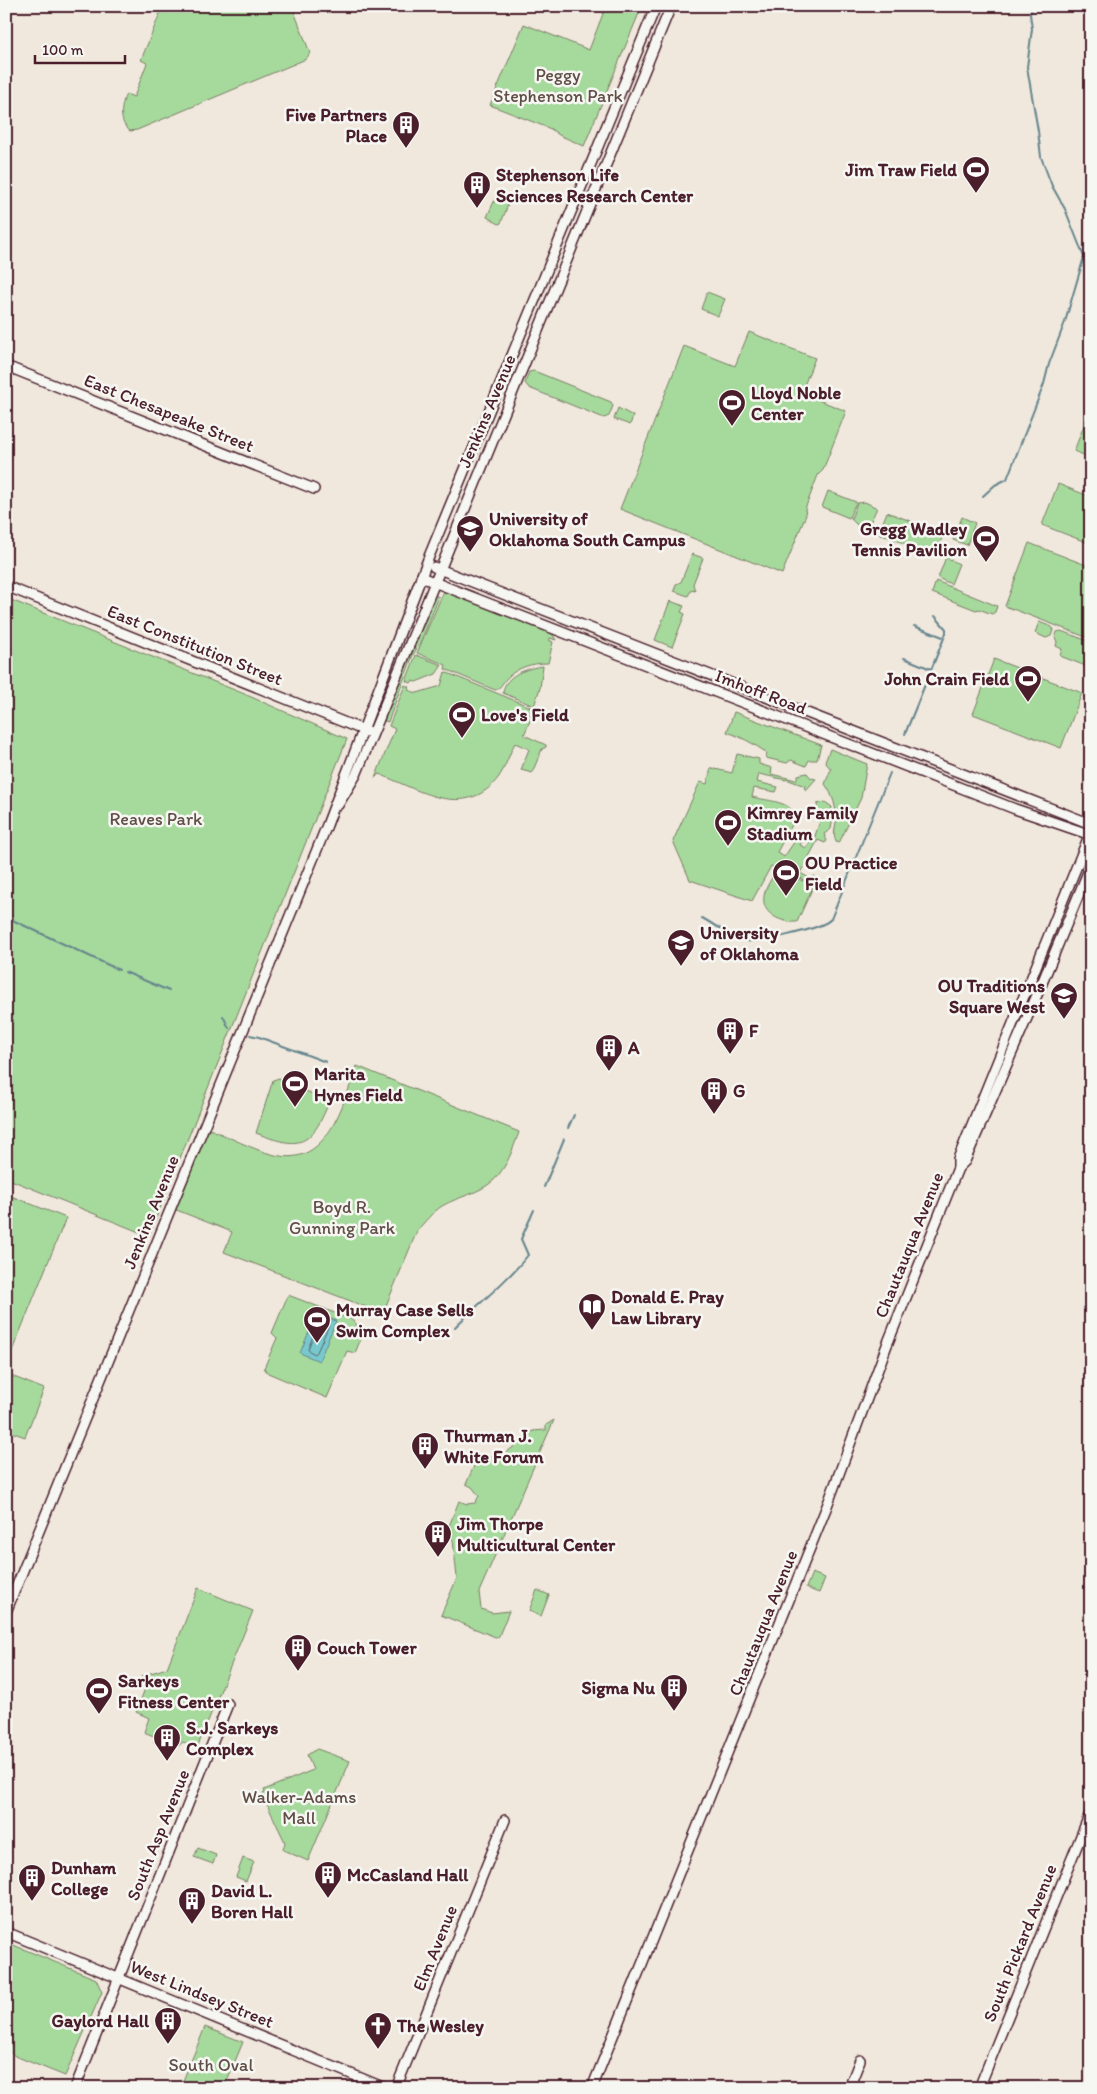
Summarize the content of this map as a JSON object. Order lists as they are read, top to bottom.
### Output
{
  "streets": {
    "street": [
      "Jenkins Avenue",
      "East Chesapeake Street",
      "East Constitution Street",
      "Imhoff Road",
      "Chautauqua Avenue",
      "South Asp Avenue",
      "South Pickard Avenue",
      "Elm Avenue",
      "West Lindsey Street"
    ]
  },
  "crossings": [
    ["Jenkins Avenue", "East Constitution Street"],
    ["Jenkins Avenue", "Imhoff Road"],
    ["Imhoff Road", "Chautauqua Avenue"],
    ["South Asp Avenue", "West Lindsey Street"]
  ],
  "parks": [
    "Peggy Stephenson Park",
    "Reaves Park",
    "Boyd R. Gunning Park",
    "Walker-Adams Mall",
    "South Oval"
  ],
  "places": {
    "building": [
      "Five Partners Place",
      "Stephenson Life Sciences Research Center",
      "F",
      "A",
      "G",
      "Thurman J. White Forum",
      "Jim Thorpe Multicultural Center",
      "Couch Tower",
      "Sigma Nu",
      "S.J. Sarkeys Complex",
      "McCasland Hall",
      "Dunham College",
      "David L. Boren Hall",
      "Gaylord Hall"
    ],
    "sports": [
      "Jim Traw Field",
      "Lloyd Noble Center",
      "Gregg Wadley Tennis Pavilion",
      "John Crain Field",
      "Love's Field",
      "Kimrey Family Stadium",
      "OU Practice Field",
      "Marita Hynes Field",
      "Murray Case Sells Swim Complex",
      "Sarkeys Fitness Center"
    ],
    "school or university": ["University of Oklahoma South Campus", "University of Oklahoma", "OU Traditions Square West"],
    "library": ["Donald E. Pray Law Library"],
    "church": ["The Wesley"]
  },
  "scale_bar": "100 m"
}
